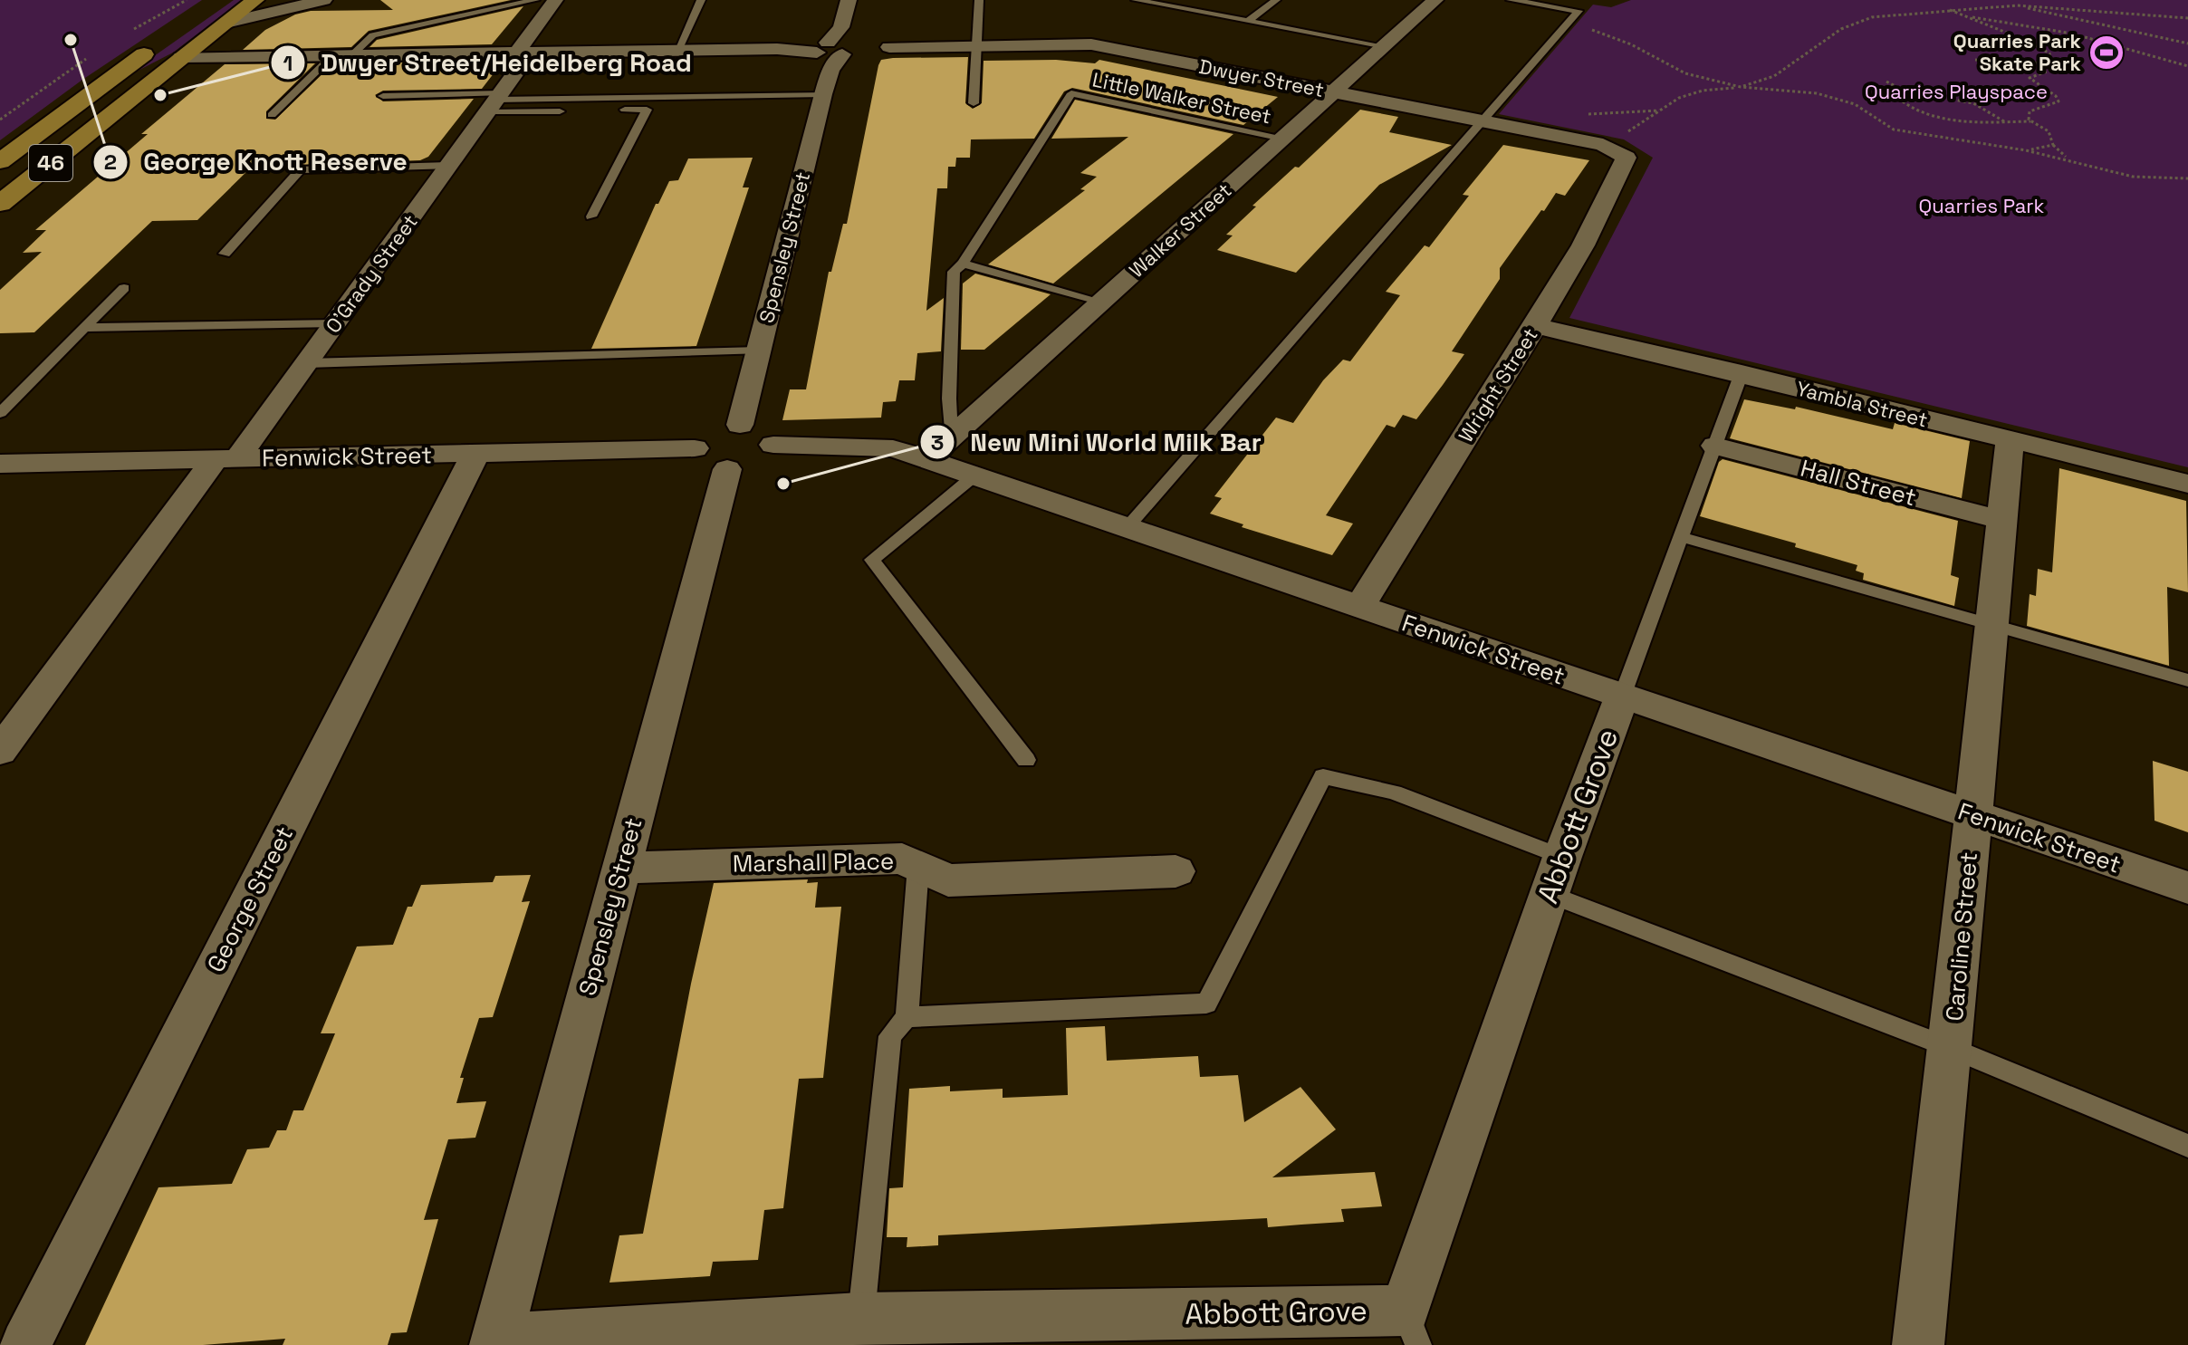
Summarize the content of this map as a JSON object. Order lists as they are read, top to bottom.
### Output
{
  "streets": {
    "main road": ["46"],
    "street": [
      "Dwyer Street",
      "Walker Street",
      "Spensley Street",
      "O'Grady Street",
      "Wright Street",
      "Yambla Street",
      "Fenwick Street",
      "Hall Street",
      "Abbott Grove",
      "Marshall Place",
      "George Street",
      "Caroline Street"
    ],
    "lane": ["Little Walker Street"]
  },
  "crossings": [
    ["Dwyer Street", "Walker Street"],
    ["Dwyer Street", "Wright Street"],
    ["Little Walker Street", "Walker Street"],
    ["Walker Street", "Fenwick Street"],
    ["Spensley Street", "Fenwick Street"],
    ["Spensley Street", "Abbott Grove"],
    ["Spensley Street", "Marshall Place"],
    ["O'Grady Street", "Fenwick Street"],
    ["Wright Street", "Yambla Street"],
    ["Wright Street", "Fenwick Street"],
    ["Yambla Street", "Caroline Street"],
    ["Fenwick Street", "Abbott Grove"],
    ["Fenwick Street", "George Street"],
    ["Fenwick Street", "Caroline Street"],
    ["Hall Street", "Caroline Street"]
  ],
  "parks": ["Quarries Playspace", "Quarries Park"],
  "places": {
    "other": ["George Knott Reserve", "Dwyer Street/Heidelberg Road", "New Mini World Milk Bar"],
    "sports": ["Quarries Park Skate Park"]
  }
}
